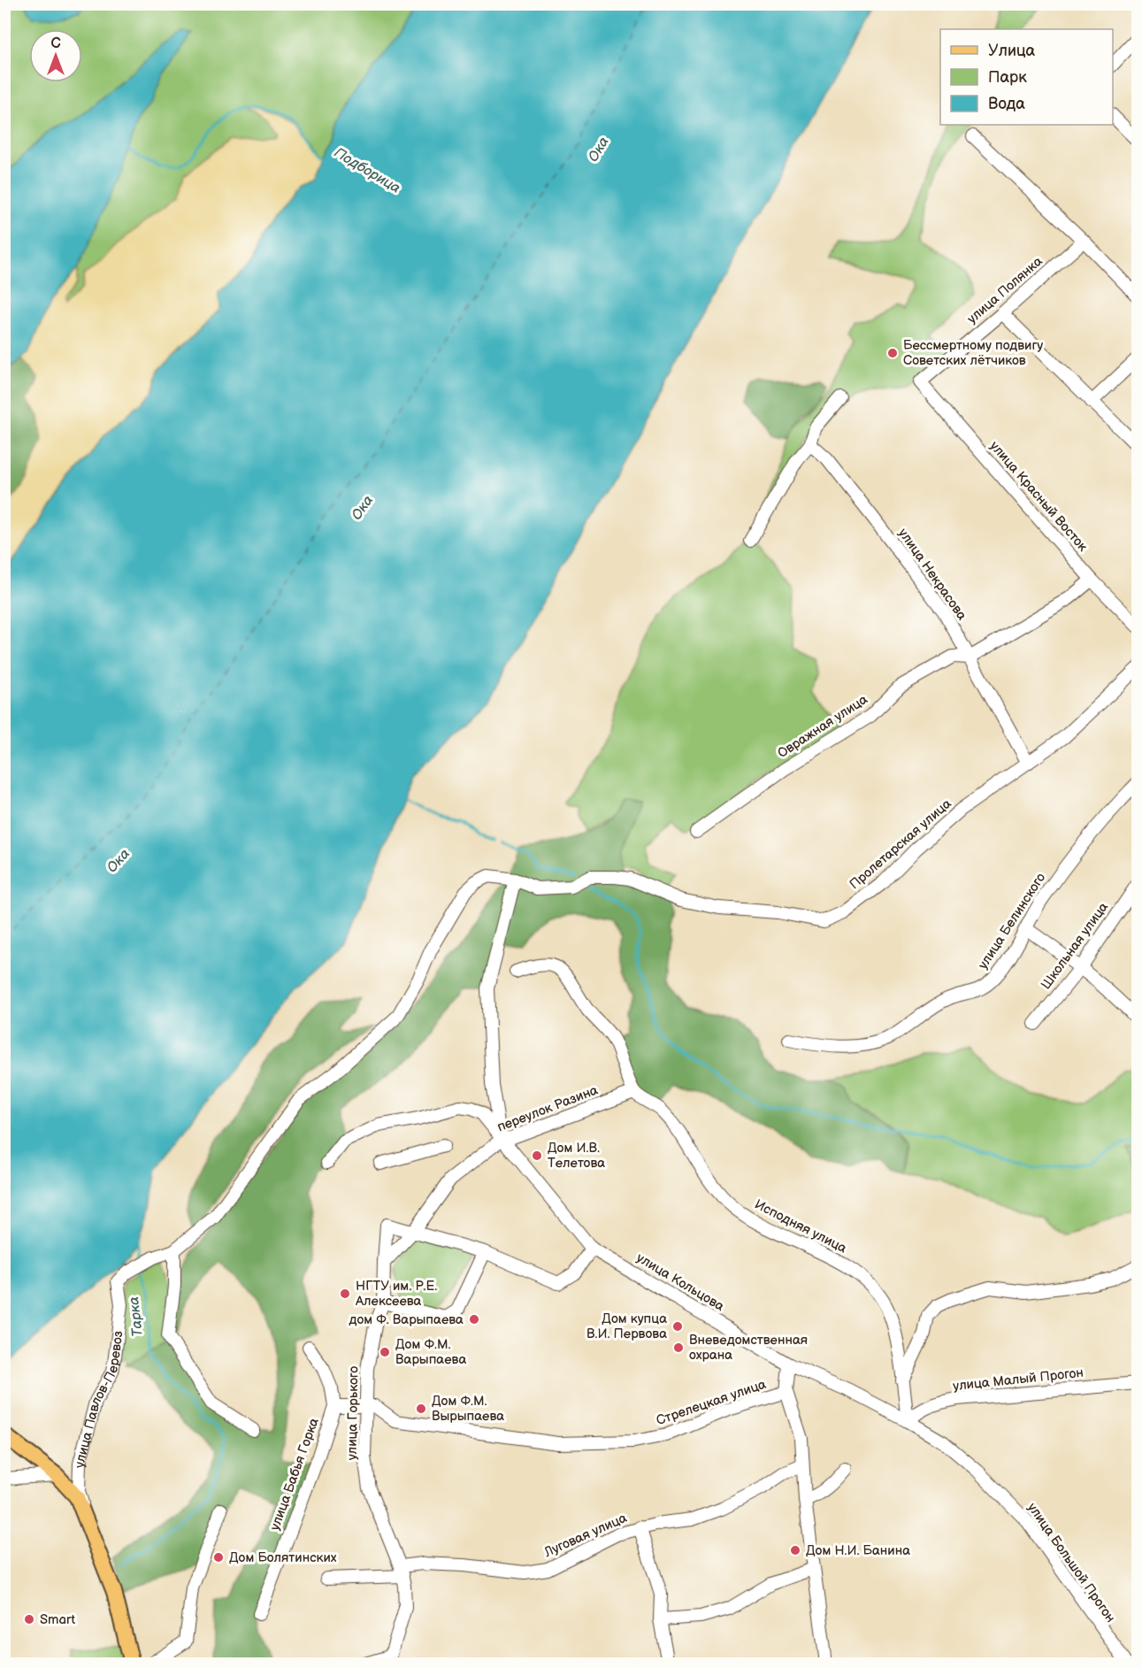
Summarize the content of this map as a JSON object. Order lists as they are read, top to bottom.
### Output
{
  "streets": {
    "main road": ["улица Павлов-Перевоз"],
    "street": [
      "улица Полянка",
      "улица Красный Восток",
      "улица Некрасова",
      "Овражная улица",
      "Пролетарская улица",
      "улица Белинского",
      "Школьная улица",
      "переулок Разина",
      "Исподняя улица",
      "улица Кольцова",
      "улица Малый Прогон",
      "Стрелецкая улица",
      "улица Горького",
      "улица Бабья Горка",
      "Луговая улица",
      "улица Большой Прогон"
    ]
  },
  "crossings": [
    ["улица Полянка", "улица Красный Восток"],
    ["улица Некрасова", "Овражная улица"],
    ["улица Некрасова", "Пролетарская улица"],
    ["Пролетарская улица", "улица Кольцова"],
    ["Пролетарская улица", "улица Павлов-Перевоз"],
    ["переулок Разина", "Исподняя улица"],
    ["переулок Разина", "улица Кольцова"],
    ["переулок Разина", "улица Горького"],
    ["Исподняя улица", "улица Малый Прогон"],
    ["Исподняя улица", "улица Большой Прогон"],
    ["улица Кольцова", "улица Большой Прогон"],
    ["улица Малый Прогон", "улица Большой Прогон"],
    ["Стрелецкая улица", "улица Горького"],
    ["Стрелецкая улица", "улица Бабья Горка"],
    ["улица Горького", "Луговая улица"]
  ],
  "water": ["Ока", "Подборица", "Тарка"],
  "places": [
    "Бессмертному подвигу Советских лётчиков",
    "Дом И.В. Телетова",
    "НГТУ им. Р.Е. Алексеева",
    "дом Ф. Варыпаева",
    "Дом купца В.И. Первова",
    "Вневедомственная охрана",
    "Дом Ф.М. Варыпаева",
    "Дом Ф.М. Вырыпаева",
    "Дом Н.И. Банина",
    "Дом Болятинских",
    "Smart"
  ],
  "legend": ["Улица", "Парк", "Вода"],
  "north": "top"
}
